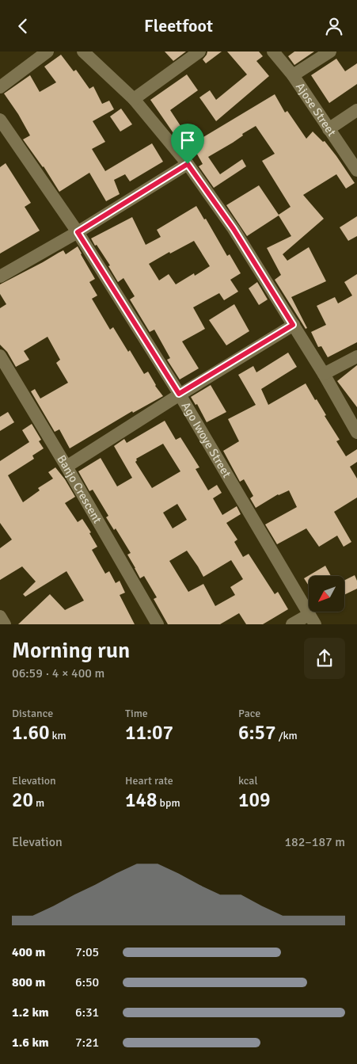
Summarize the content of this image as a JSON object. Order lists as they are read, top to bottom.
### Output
{
  "streets": {
    "street": ["Ajose Street", "Ago Iwoye Street", "Banjo Crescent"]
  },
  "north": "bottom left",
  "page": {
    "header": "Fleetfoot",
    "heading": ["Morning run", "06:59 · 4 × 400 m"],
    "stats": [
      ["Distance", "1.60 km"],
      ["Time", "11:07"],
      ["Pace", "6:57 /km"],
      ["Elevation", "20 m"],
      ["Heart rate", "148 bpm"],
      ["kcal", "109"]
    ],
    "chart": ["Elevation", "182–187 m"],
    "list": [
      {
        "name": "400 m",
        "note": "7:05"
      },
      {
        "name": "800 m",
        "note": "6:50"
      },
      {
        "name": "1.2 km",
        "note": "6:31"
      },
      {
        "name": "1.6 km",
        "note": "7:21"
      }
    ]
  }
}
